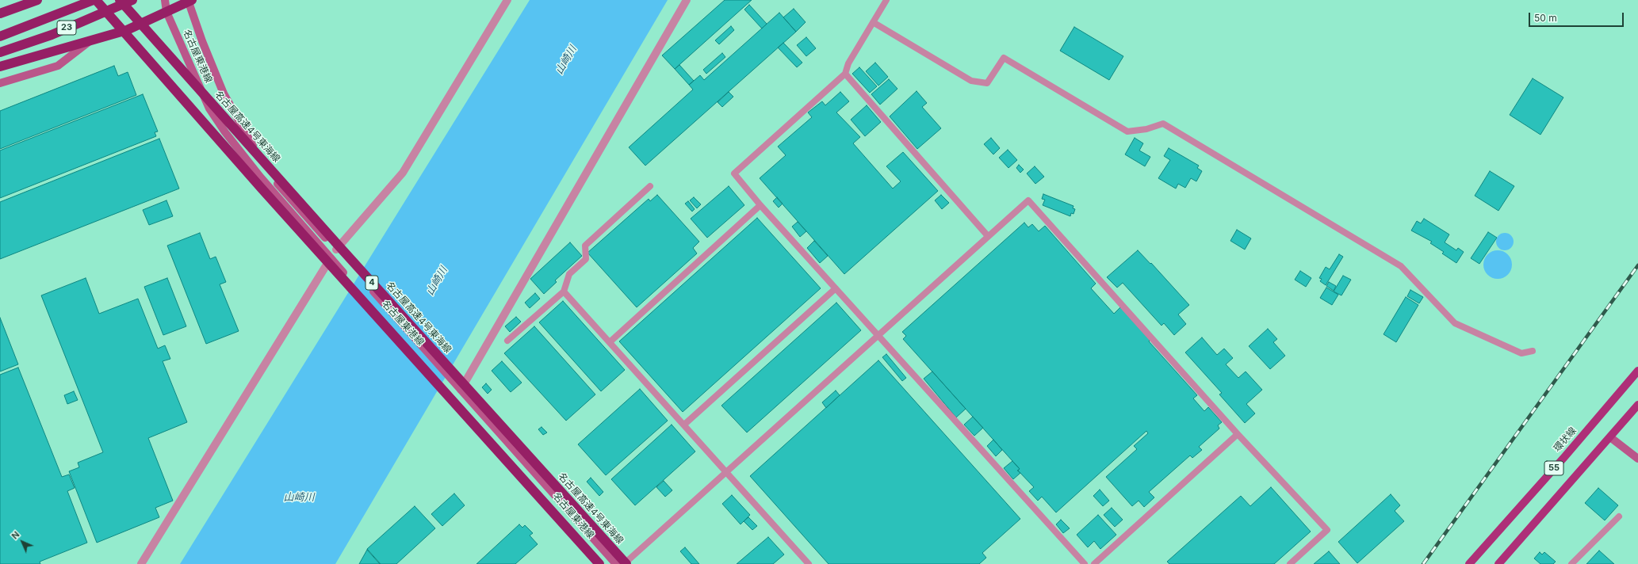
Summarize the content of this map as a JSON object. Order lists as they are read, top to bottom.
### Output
{
  "streets": {
    "highway": ["23", "名古屋高速4号東海線", "4"],
    "main road": ["名古屋東港線", "環状線", "55"]
  },
  "water": ["山崎川"],
  "scale_bar": "50 m",
  "north": "top left"
}
